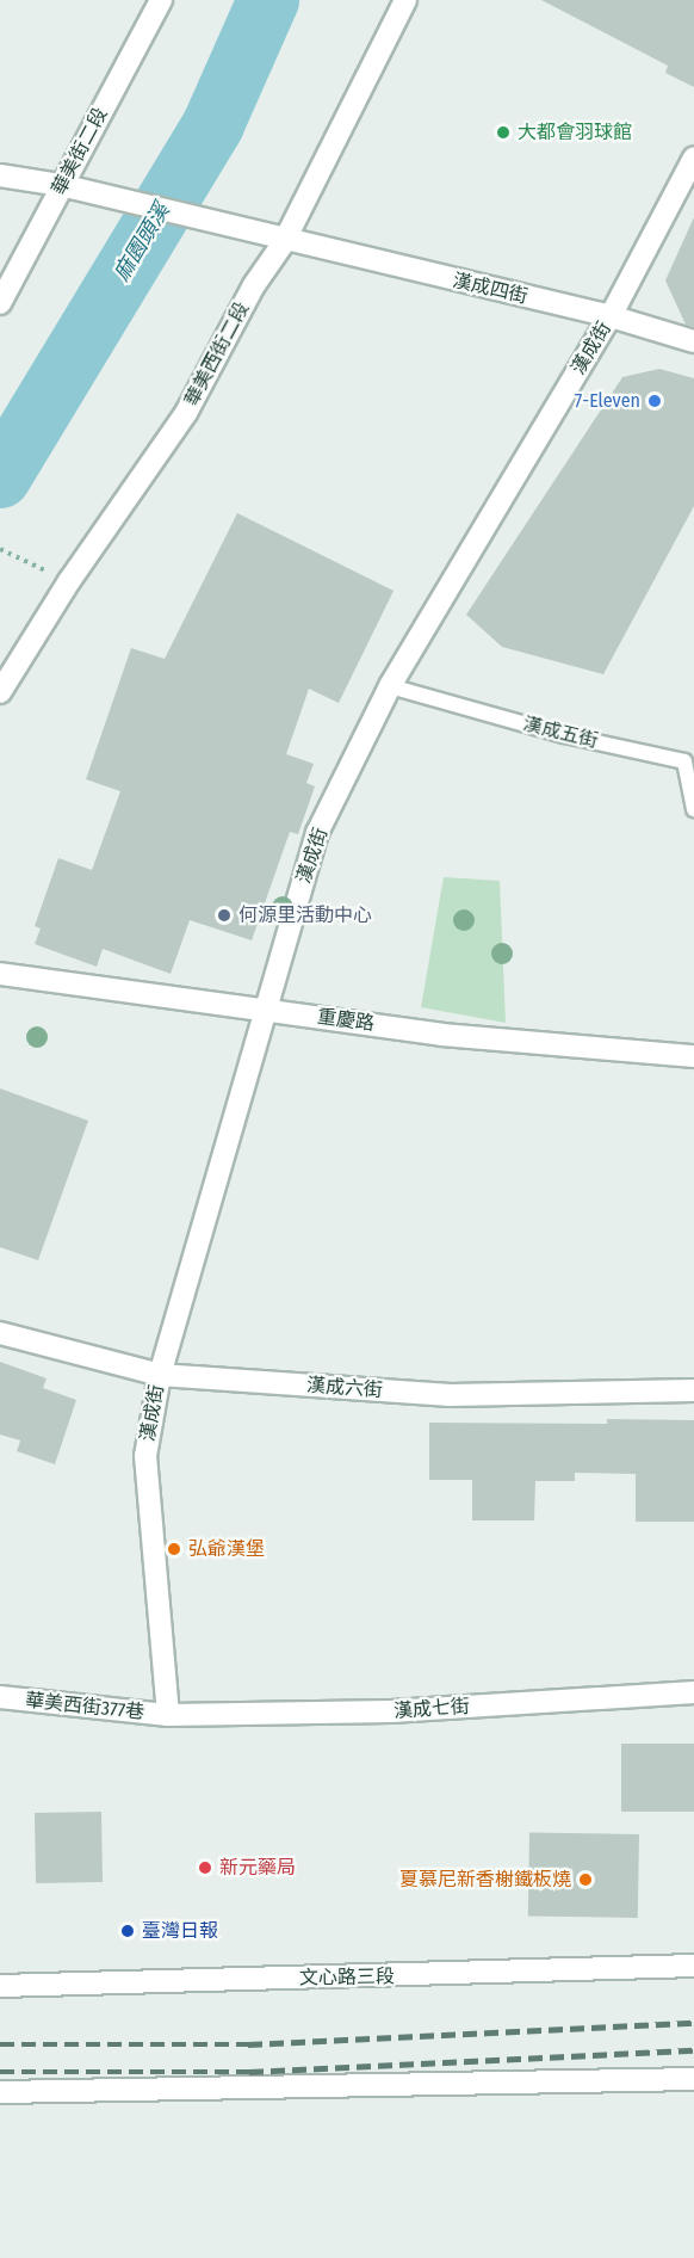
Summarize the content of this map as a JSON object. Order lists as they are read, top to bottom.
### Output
{
  "streets": {
    "street": [
      "華美街二段",
      "漢成四街",
      "漢成街",
      "華美西街二段",
      "重慶路",
      "漢成六街",
      "華美西街377巷",
      "漢成七街",
      "文心路三段"
    ],
    "lane": ["漢成五街"]
  },
  "crossings": [
    ["華美街二段", "漢成四街"],
    ["漢成四街", "漢成街"],
    ["漢成四街", "華美西街二段"],
    ["漢成街", "漢成五街"],
    ["漢成街", "重慶路"],
    ["漢成街", "漢成六街"],
    ["漢成街", "華美西街377巷"],
    ["漢成街", "漢成七街"],
    ["華美西街377巷", "漢成七街"]
  ],
  "water": ["麻園頭溪"],
  "places": [
    "大都會羽球館",
    "7-Eleven",
    "何源里活動中心",
    "弘爺漢堡",
    "新元藥局",
    "夏慕尼新香榭鐵板燒",
    "臺灣日報"
  ]
}
